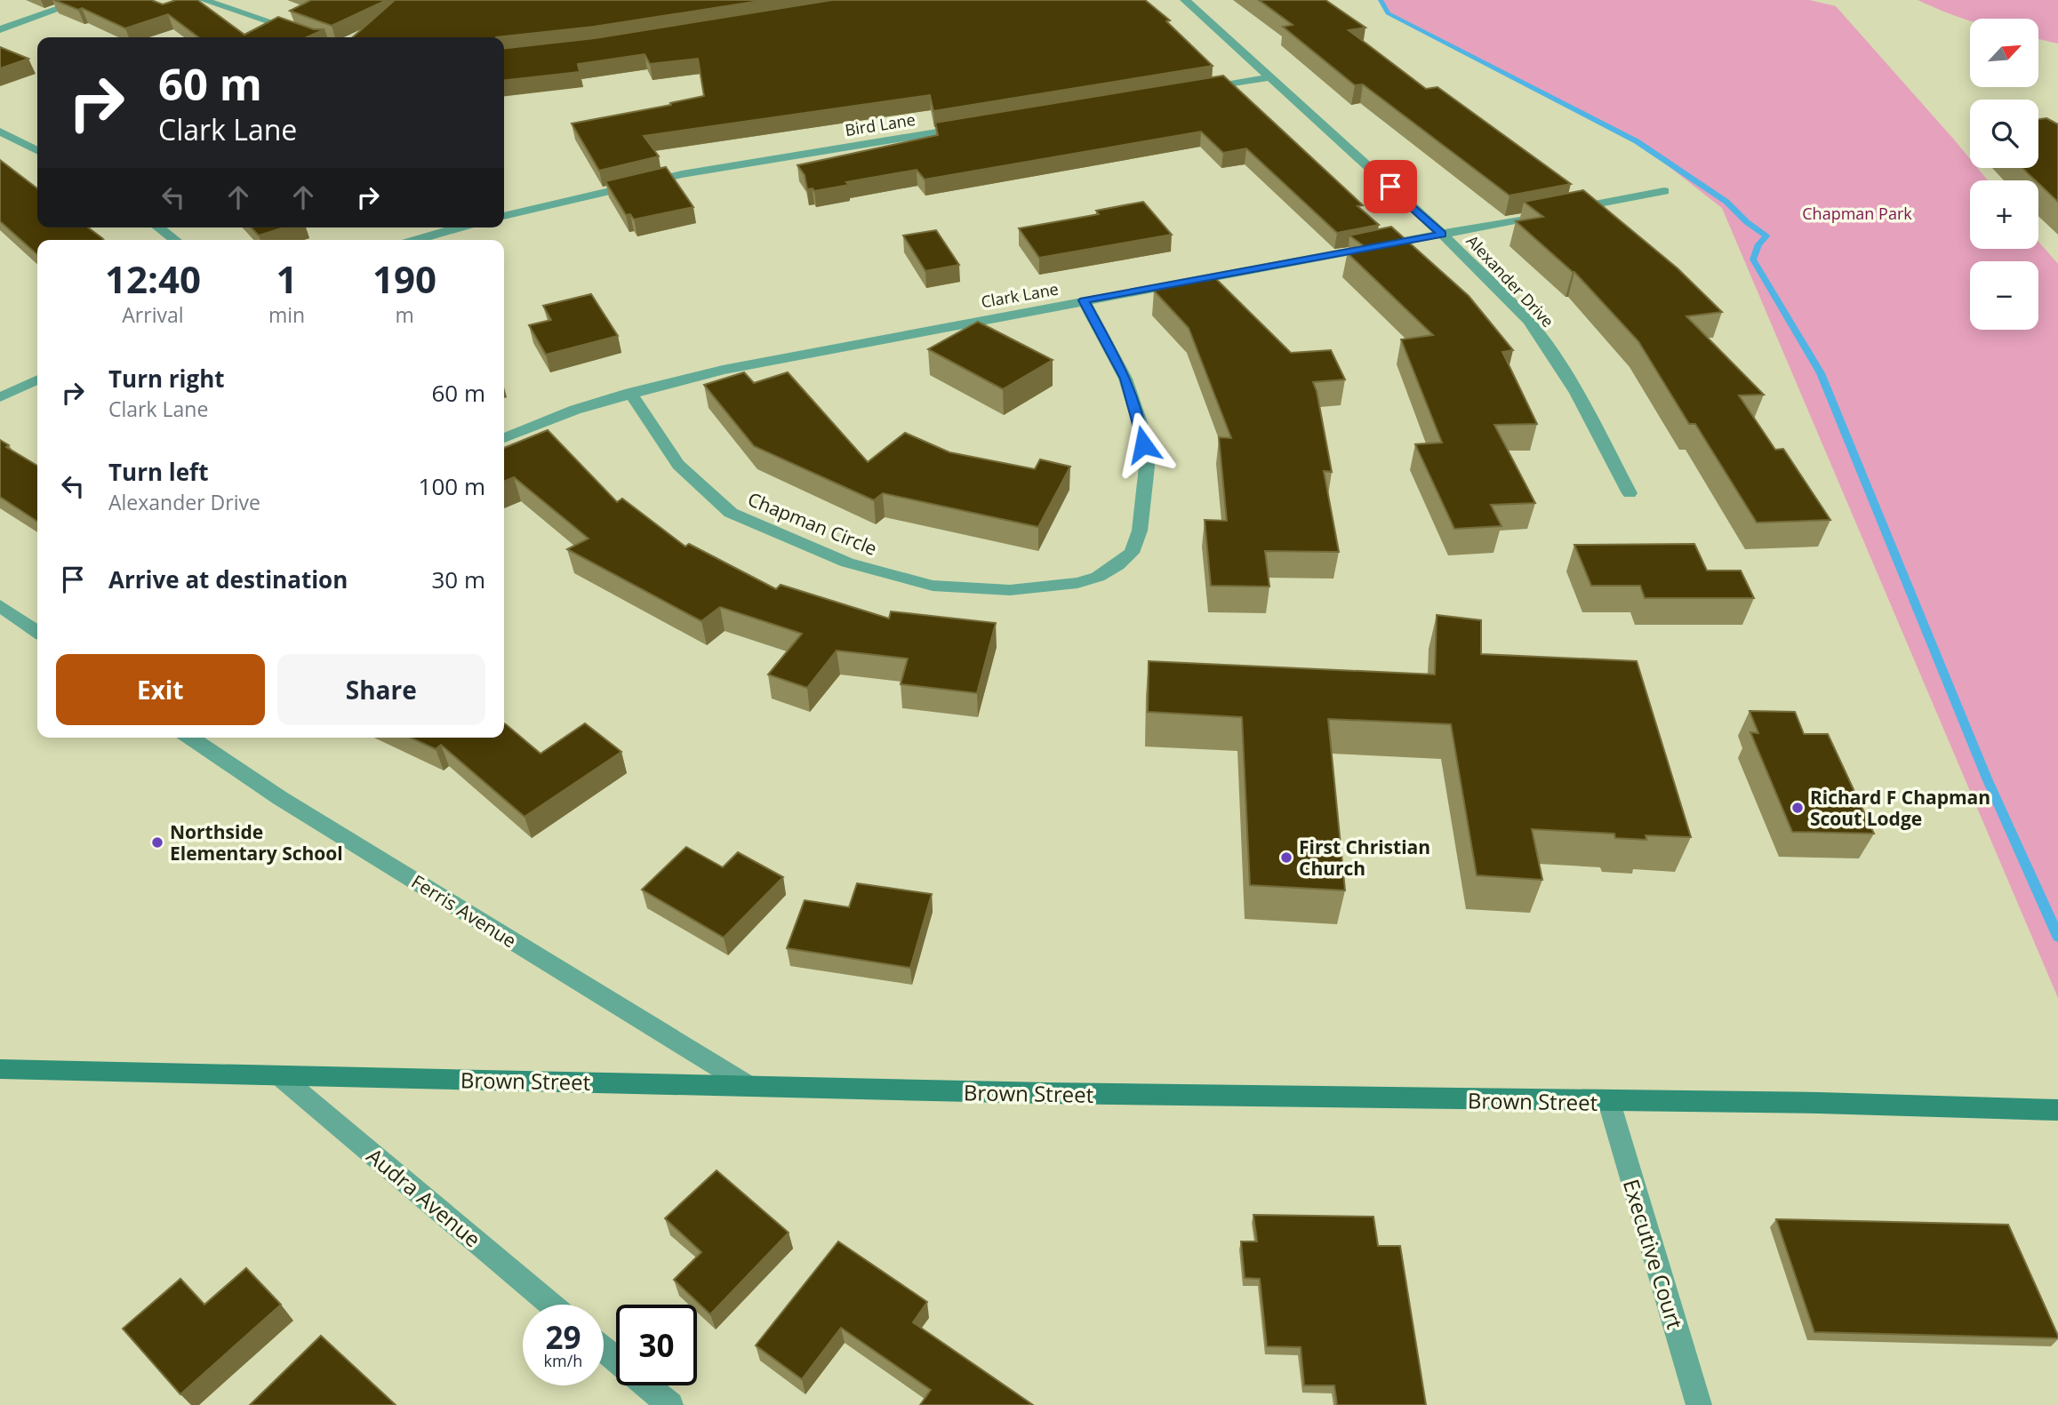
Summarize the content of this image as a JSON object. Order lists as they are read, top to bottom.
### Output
{
  "streets": {
    "main road": ["Brown Street"],
    "street": [
      "Bird Lane",
      "Alexander Drive",
      "Clark Lane",
      "Chapman Circle",
      "Ferris Avenue",
      "Audra Avenue",
      "Executive Court"
    ]
  },
  "crossings": [
    ["Alexander Drive", "Clark Lane"],
    ["Clark Lane", "Chapman Circle"],
    ["Ferris Avenue", "Brown Street"],
    ["Brown Street", "Audra Avenue"],
    ["Brown Street", "Executive Court"]
  ],
  "parks": ["Chapman Park"],
  "places": ["Richard F Chapman Scout Lodge", "Northside Elementary School", "First Christian Church"],
  "north": "top right",
  "page": {
    "map_buttons": ["+", "−"],
    "turn": ["60 m", "Clark Lane"],
    "eta": [
      "12:40",
      "Arrival",
      "1",
      "min",
      "190",
      "m"
    ],
    "list": [
      {
        "name": "Turn right",
        "note": "Clark Lane",
        "value": "60 m"
      },
      {
        "name": "Turn left",
        "note": "Alexander Drive",
        "value": "100 m"
      },
      {
        "name": "Arrive at destination",
        "value": "30 m"
      }
    ],
    "buttons": ["Exit", "Share"],
    "speed": "29 km/h",
    "limit": "30"
  }
}
